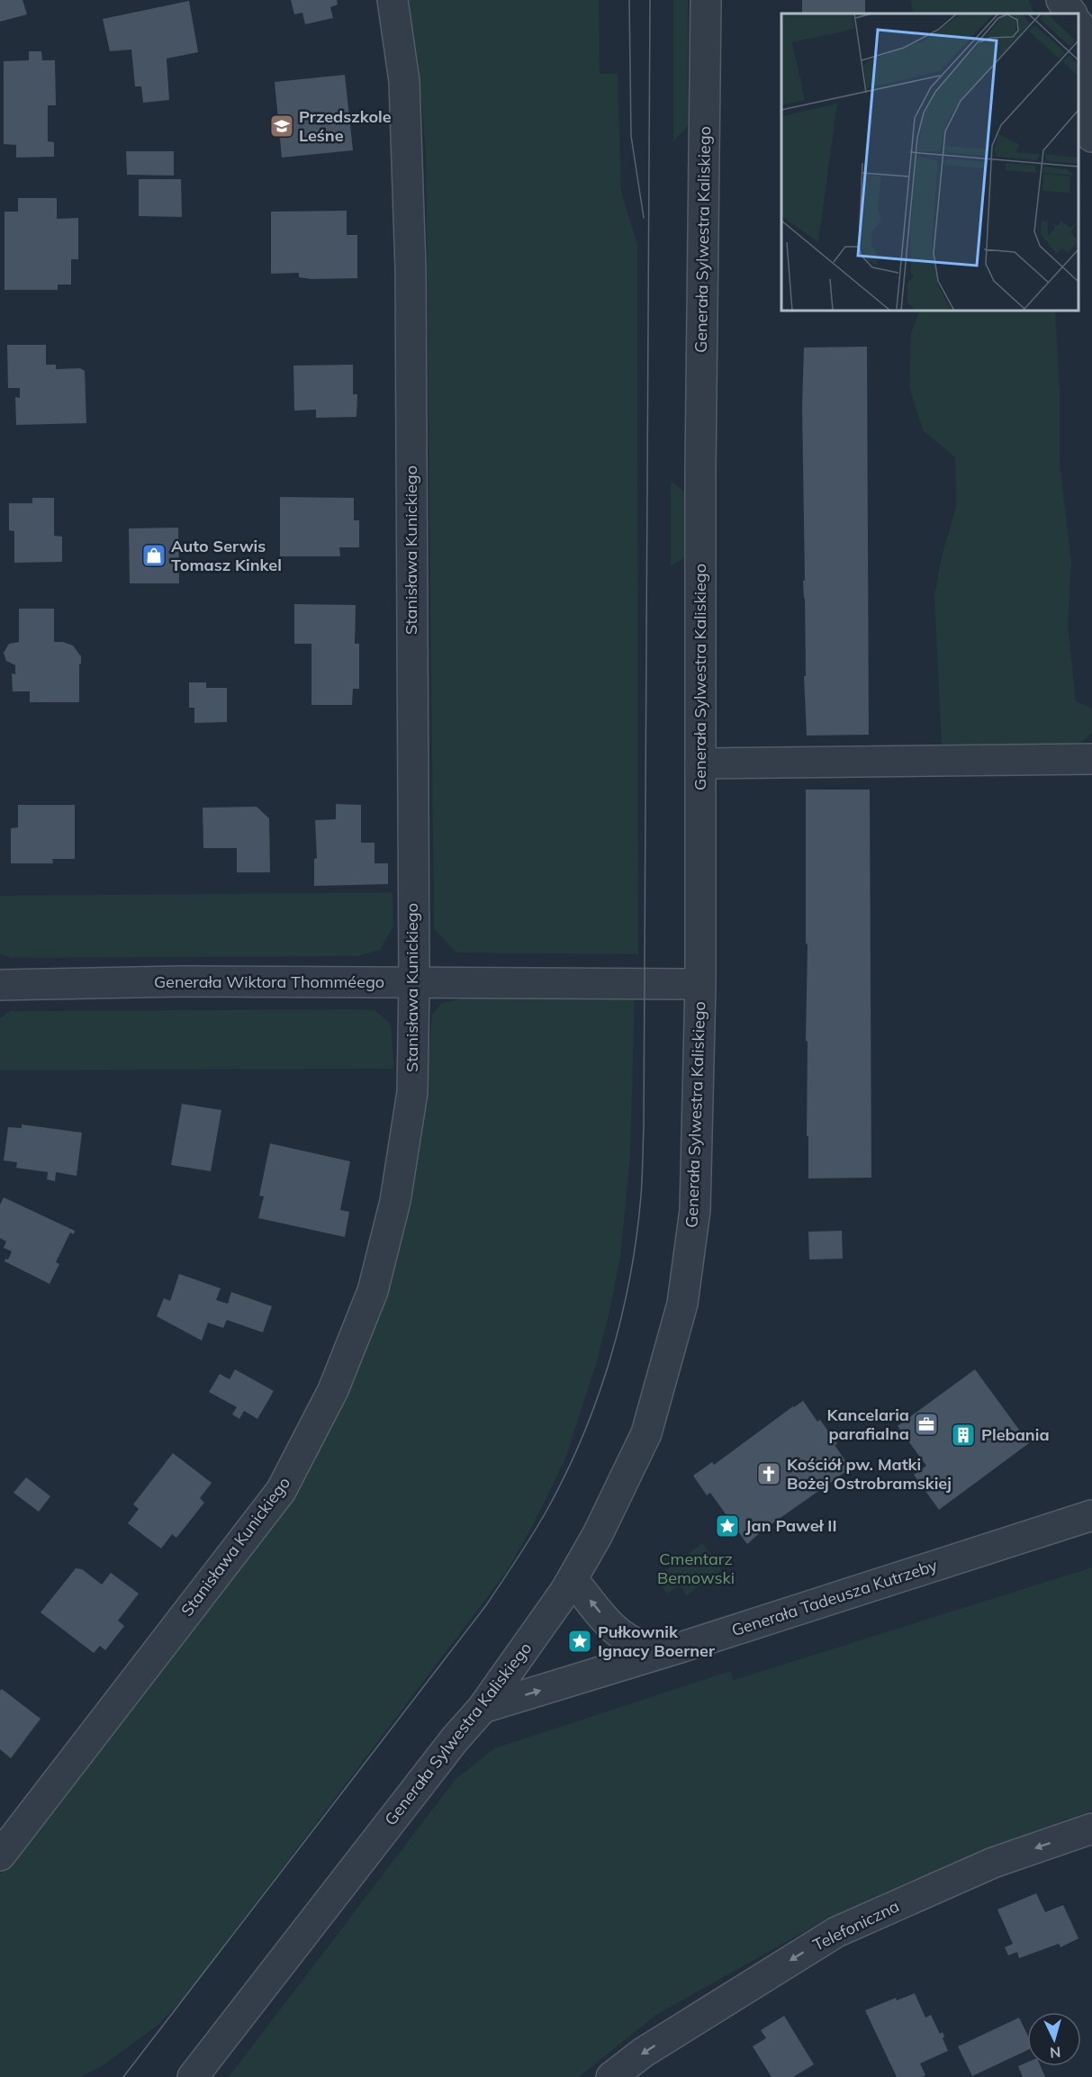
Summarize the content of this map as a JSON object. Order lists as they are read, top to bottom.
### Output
{
  "streets": {
    "street": [
      "Generała Sylwestra Kaliskiego",
      "Stanisława Kunickiego",
      "Generała Wiktora Thomméego",
      "Generała Tadeusza Kutrzeby",
      "Telefoniczna"
    ]
  },
  "crossings": [
    ["Generała Sylwestra Kaliskiego", "Generała Wiktora Thomméego"],
    ["Generała Sylwestra Kaliskiego", "Generała Tadeusza Kutrzeby"],
    ["Stanisława Kunickiego", "Generała Wiktora Thomméego"]
  ],
  "one_way": ["Telefoniczna"],
  "parks": ["Cmentarz Bemowski"],
  "places": {
    "school or university": ["Przedszkole Leśne"],
    "shop": ["Auto Serwis Tomasz Kinkel"],
    "office": ["Kancelaria parafialna"],
    "building": ["Plebania"],
    "church": ["Kościół pw. Matki Bożej Ostrobramskiej"],
    "place": ["Jan Paweł II", "Pułkownik Ignacy Boerner"]
  },
  "north": "bottom"
}
